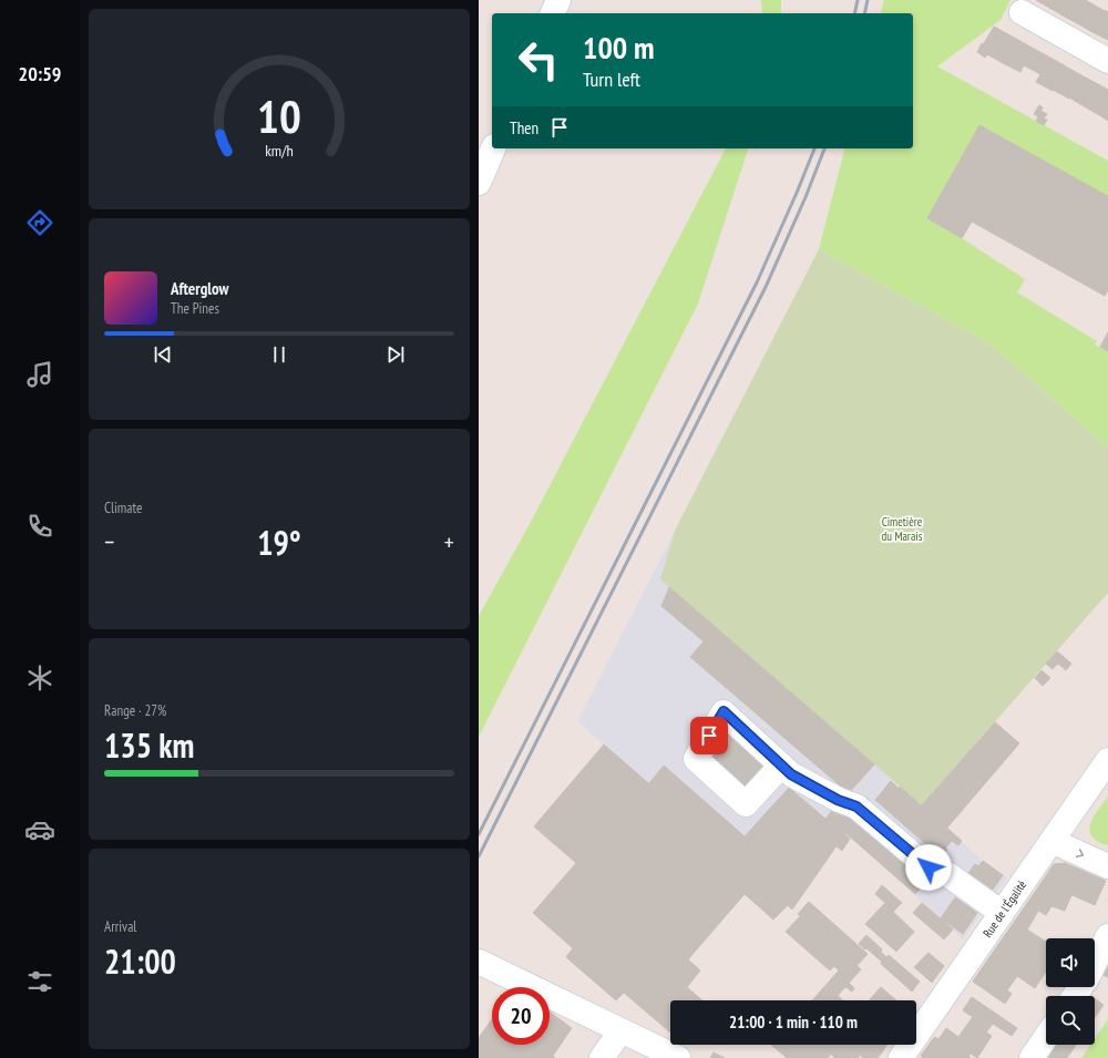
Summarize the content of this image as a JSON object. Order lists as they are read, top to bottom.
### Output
{
  "streets": {
    "street": ["Rue de l'Égalité"]
  },
  "parks": ["Cimetière du Marais"],
  "page": {
    "tabs": "20:59",
    "turn": ["100 m", "Turn left"],
    "then": "Then",
    "song": ["Afterglow", "The Pines"],
    "tile": [
      "Climate",
      ["Range · 27%", "135 km"],
      ["Arrival", "21:00"]
    ],
    "heat": ["−", "19°", "+"],
    "limit": "20",
    "trip": "21:00 · 1 min · 110 m",
    "gauge": ["10", "km/h"]
  }
}
